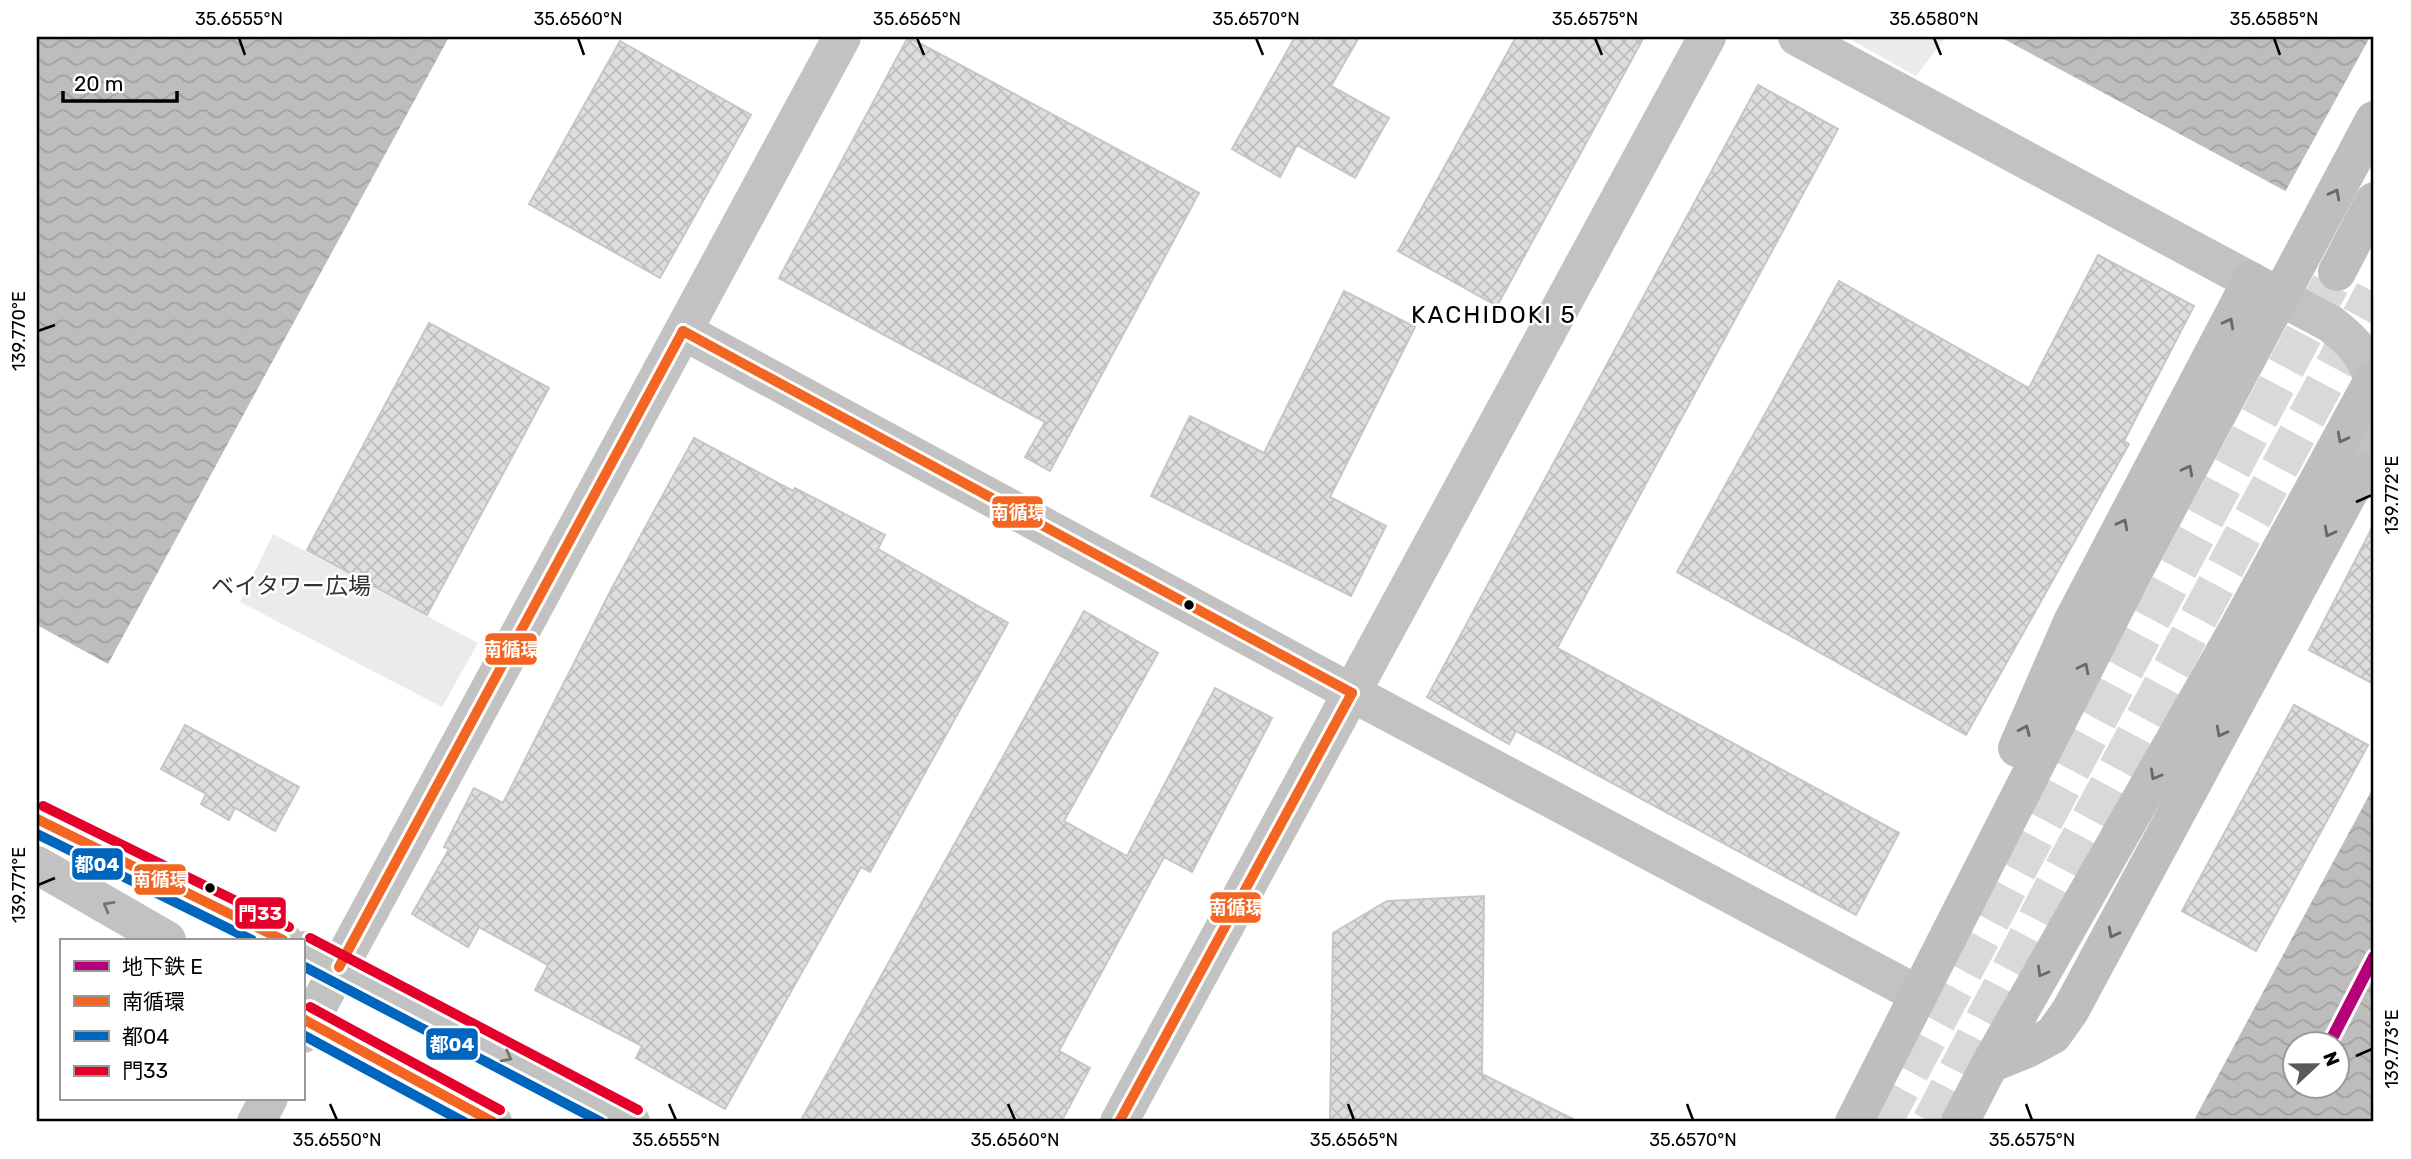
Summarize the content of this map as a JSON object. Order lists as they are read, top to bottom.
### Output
{
  "districts": ["KACHIDOKI 5"],
  "parks": ["ベイタワー広場"],
  "lines": [
    "transit line 南循環",
    "transit line 門33",
    "transit line 都04",
    "metro line E"
  ],
  "legend": [
    "地下鉄 E",
    "南循環",
    "都04",
    "門33"
  ],
  "scale_bar": "20 m",
  "north": "right",
  "coordinates": [
    "35.6555°N",
    "35.6560°N",
    "35.6565°N",
    "35.6570°N",
    "35.6575°N",
    "35.6580°N",
    "35.6585°N",
    "139.770°E",
    "139.772°E",
    "139.771°E",
    "139.773°E",
    "35.6550°N"
  ]
}
